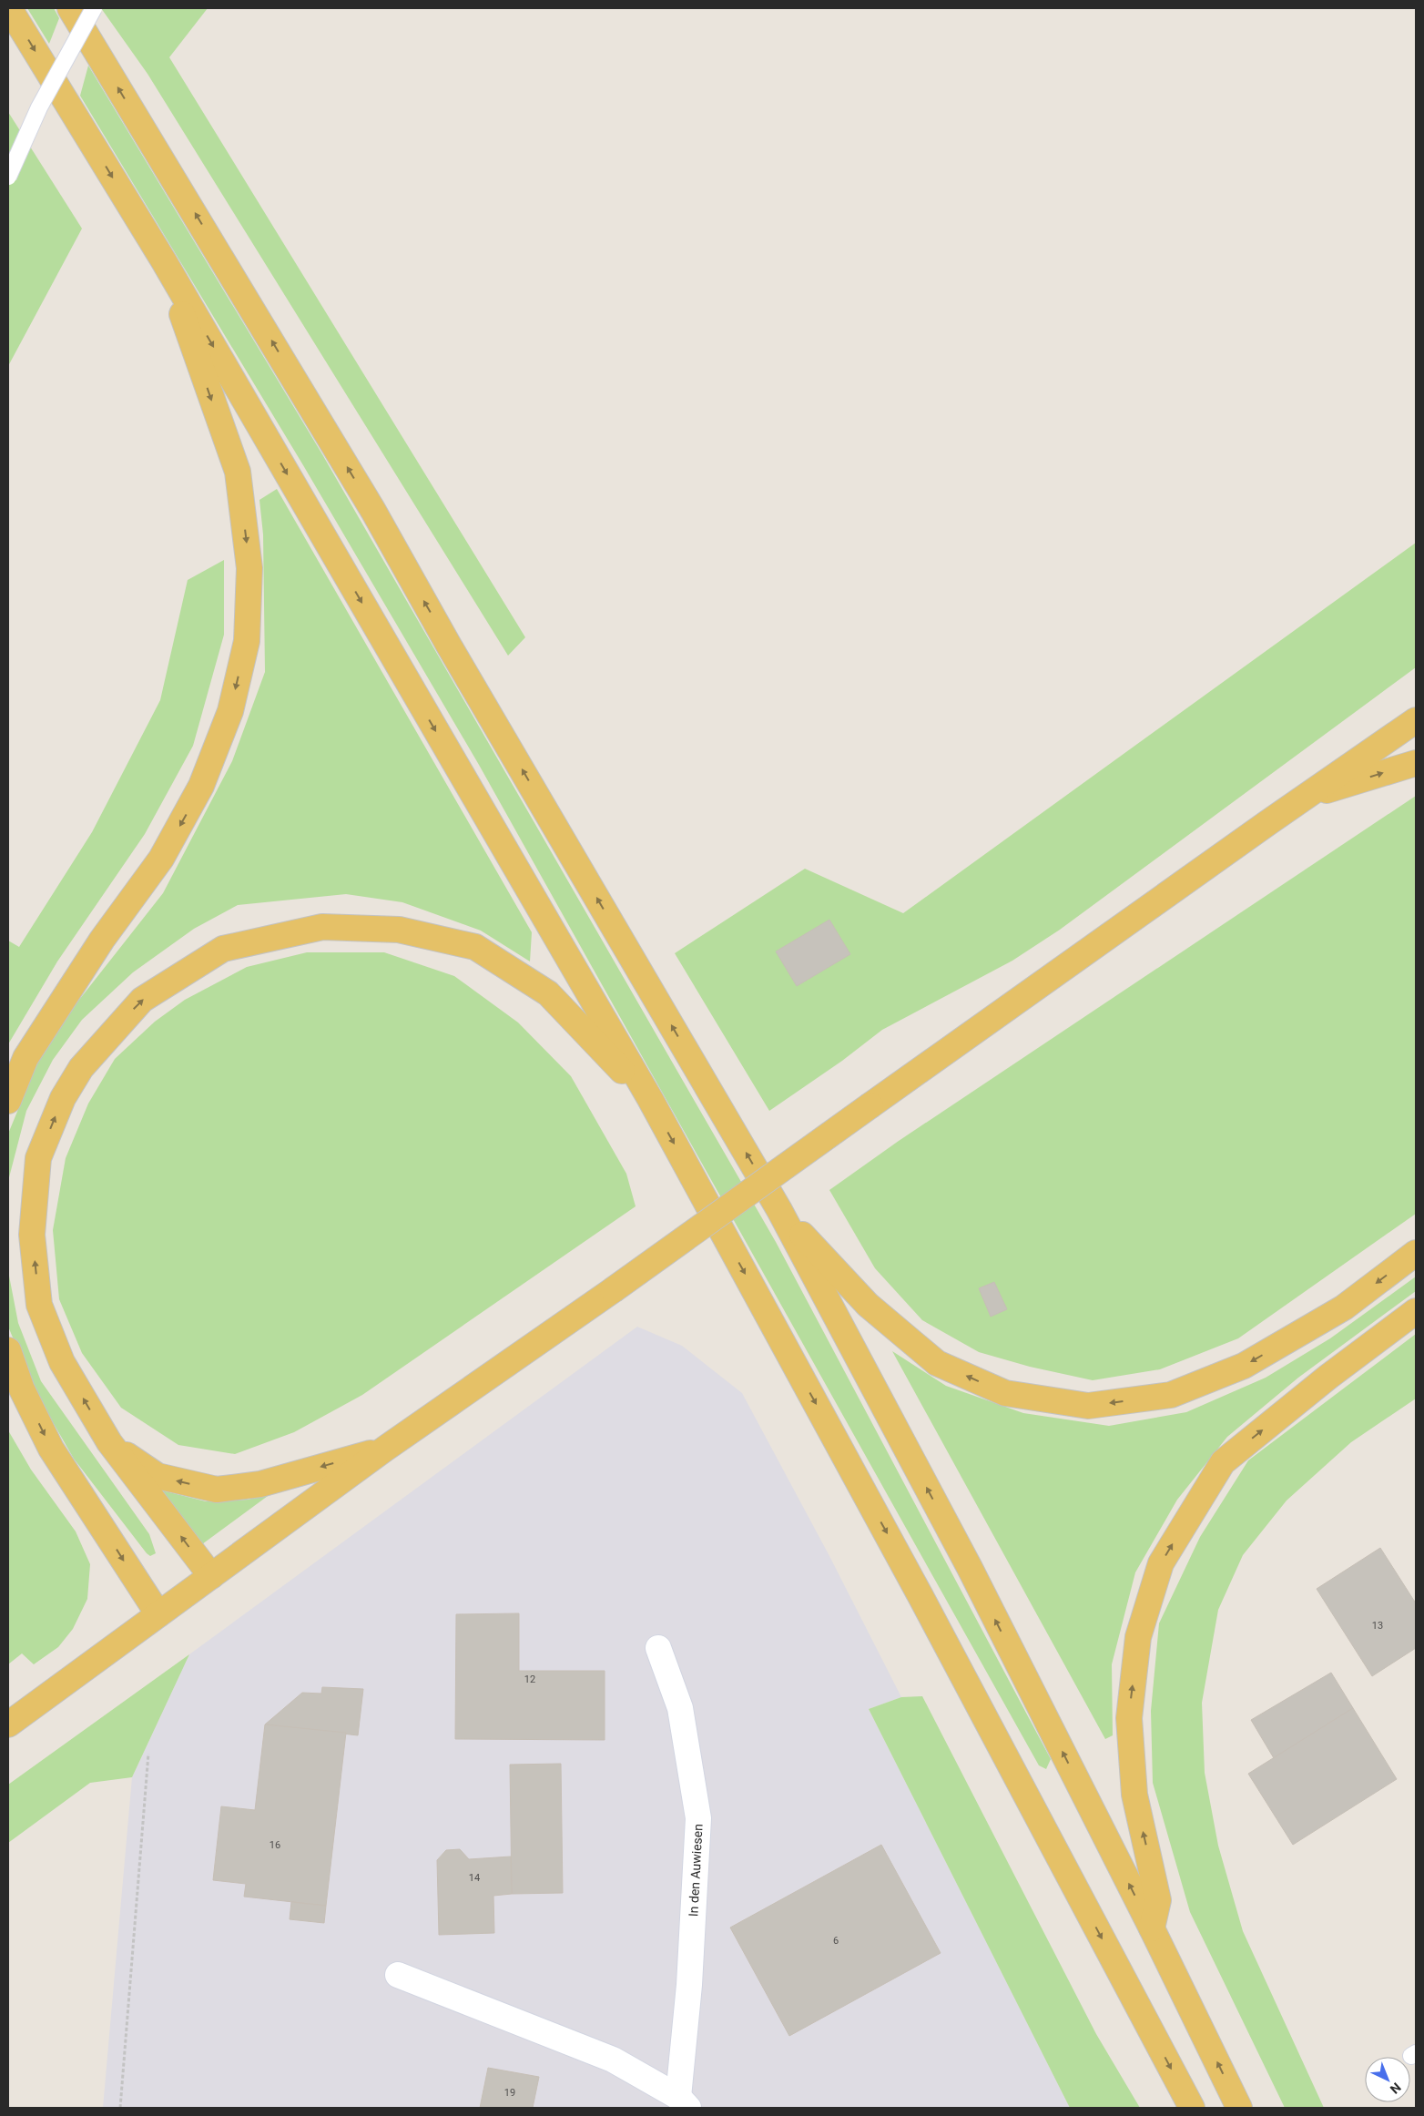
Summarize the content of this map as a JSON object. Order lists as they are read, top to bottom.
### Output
{
  "streets": {
    "street": ["In den Auwiesen"]
  },
  "house_numbers": [
    "13",
    "12",
    "16",
    "14",
    "6",
    "19"
  ],
  "north": "bottom right"
}
